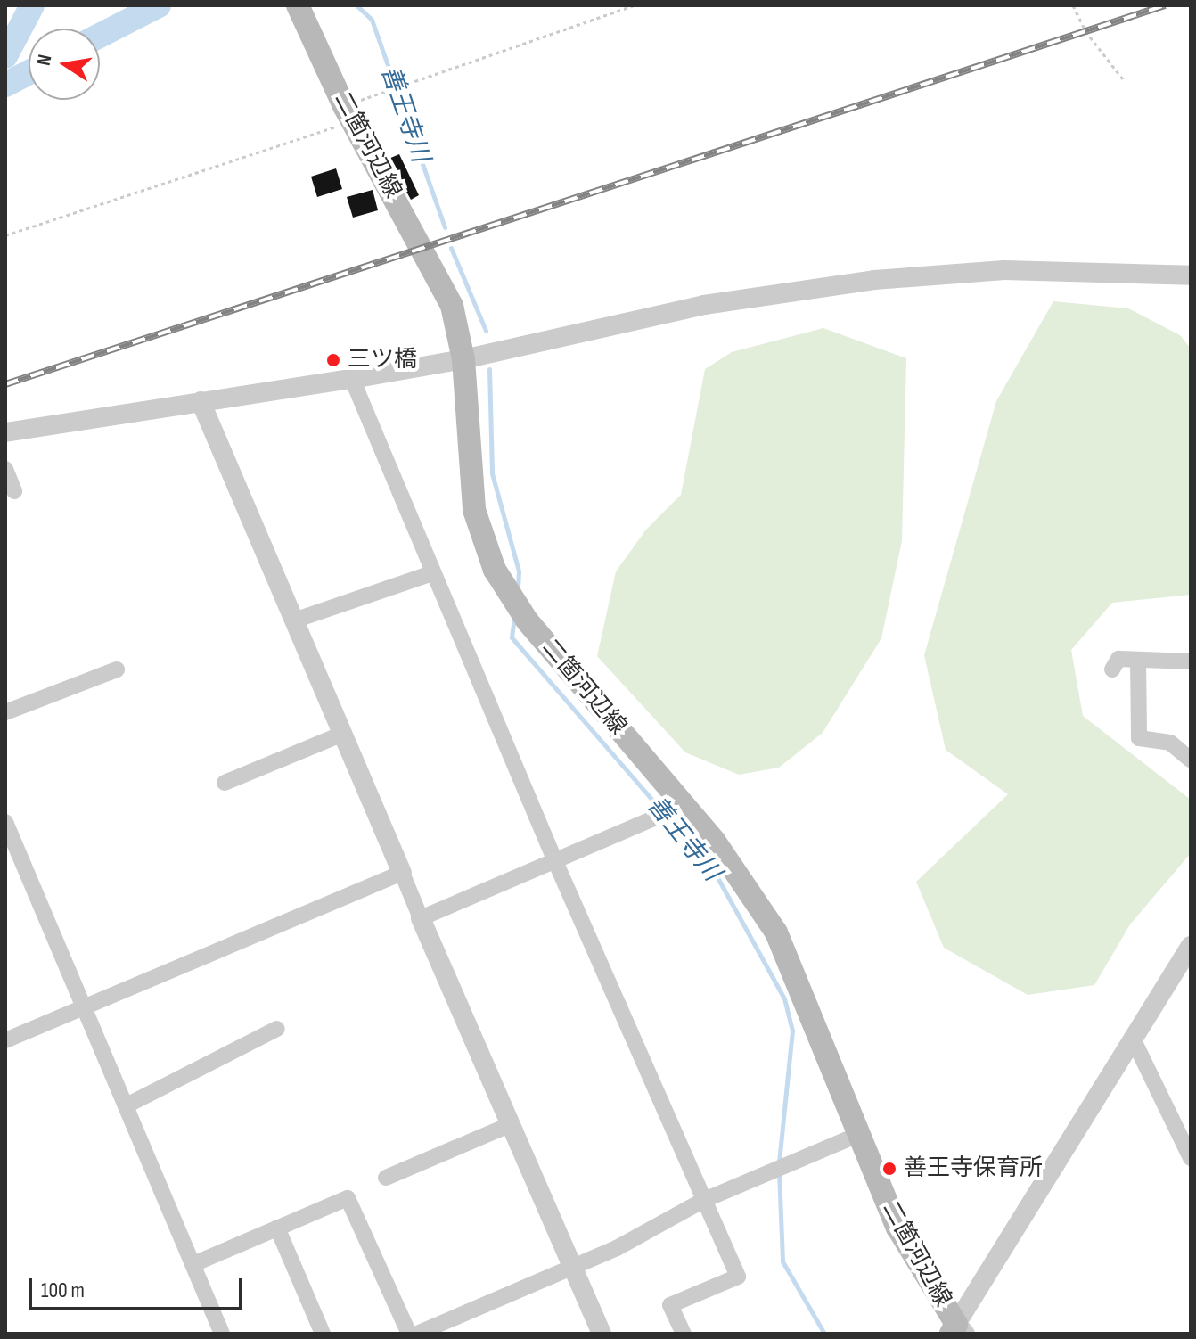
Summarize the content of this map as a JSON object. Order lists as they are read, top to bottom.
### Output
{
  "streets": {
    "main road": ["二箇河辺線"]
  },
  "water": ["善王寺川"],
  "places": ["三ツ橋", "善王寺保育所"],
  "scale_bar": "100 m",
  "north": "left"
}
